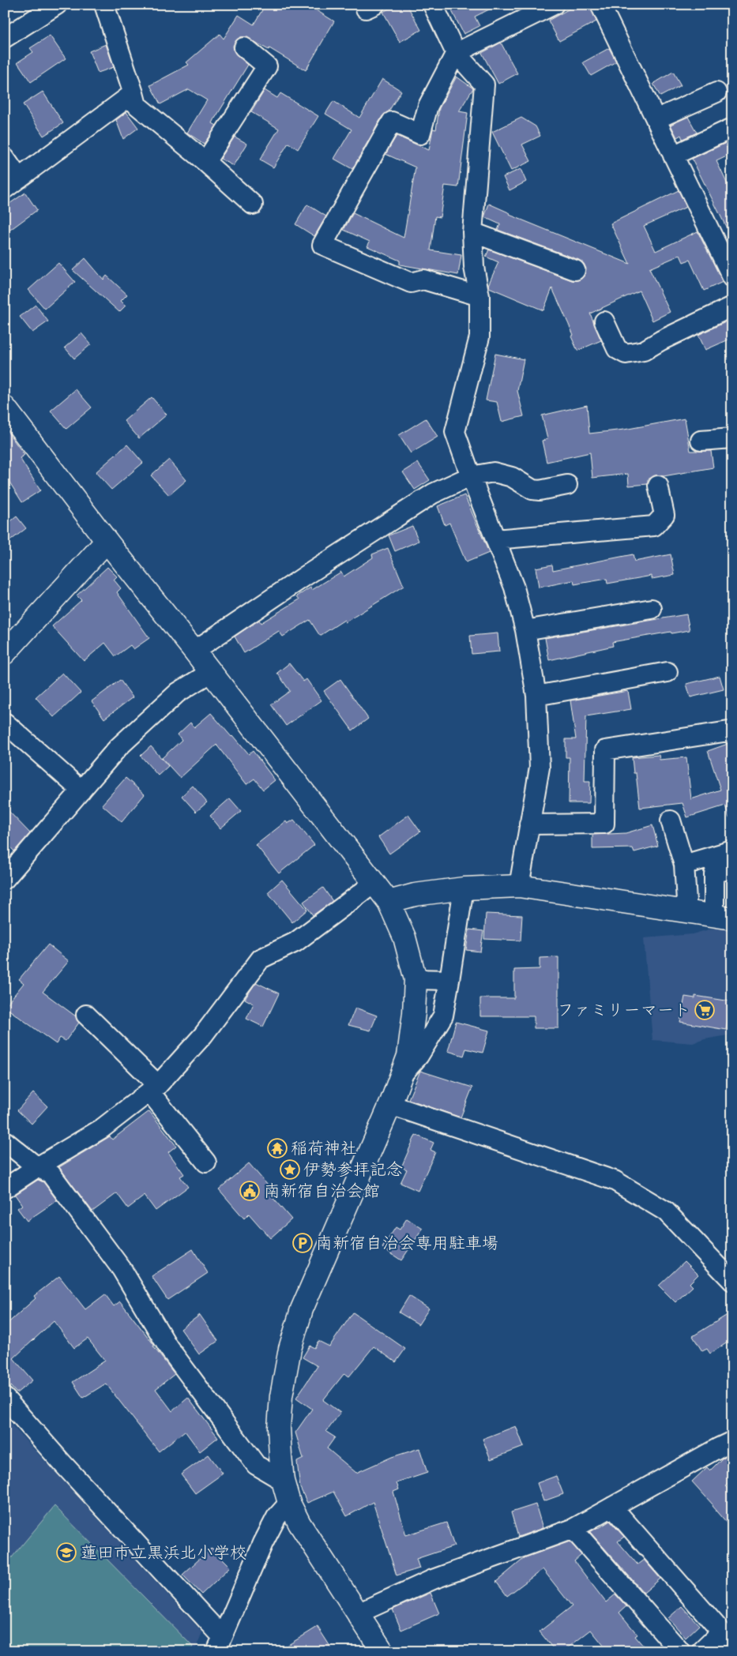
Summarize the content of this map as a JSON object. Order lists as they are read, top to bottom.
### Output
{
  "places": {
    "supermarket": ["ファミリーマート"],
    "temple": ["稲荷神社"],
    "place": ["伊勢参拝記念"],
    "public building": ["南新宿自治会館"],
    "parking": ["南新宿自治会専用駐車場"],
    "school or university": ["蓮田市立黒浜北小学校"]
  }
}
